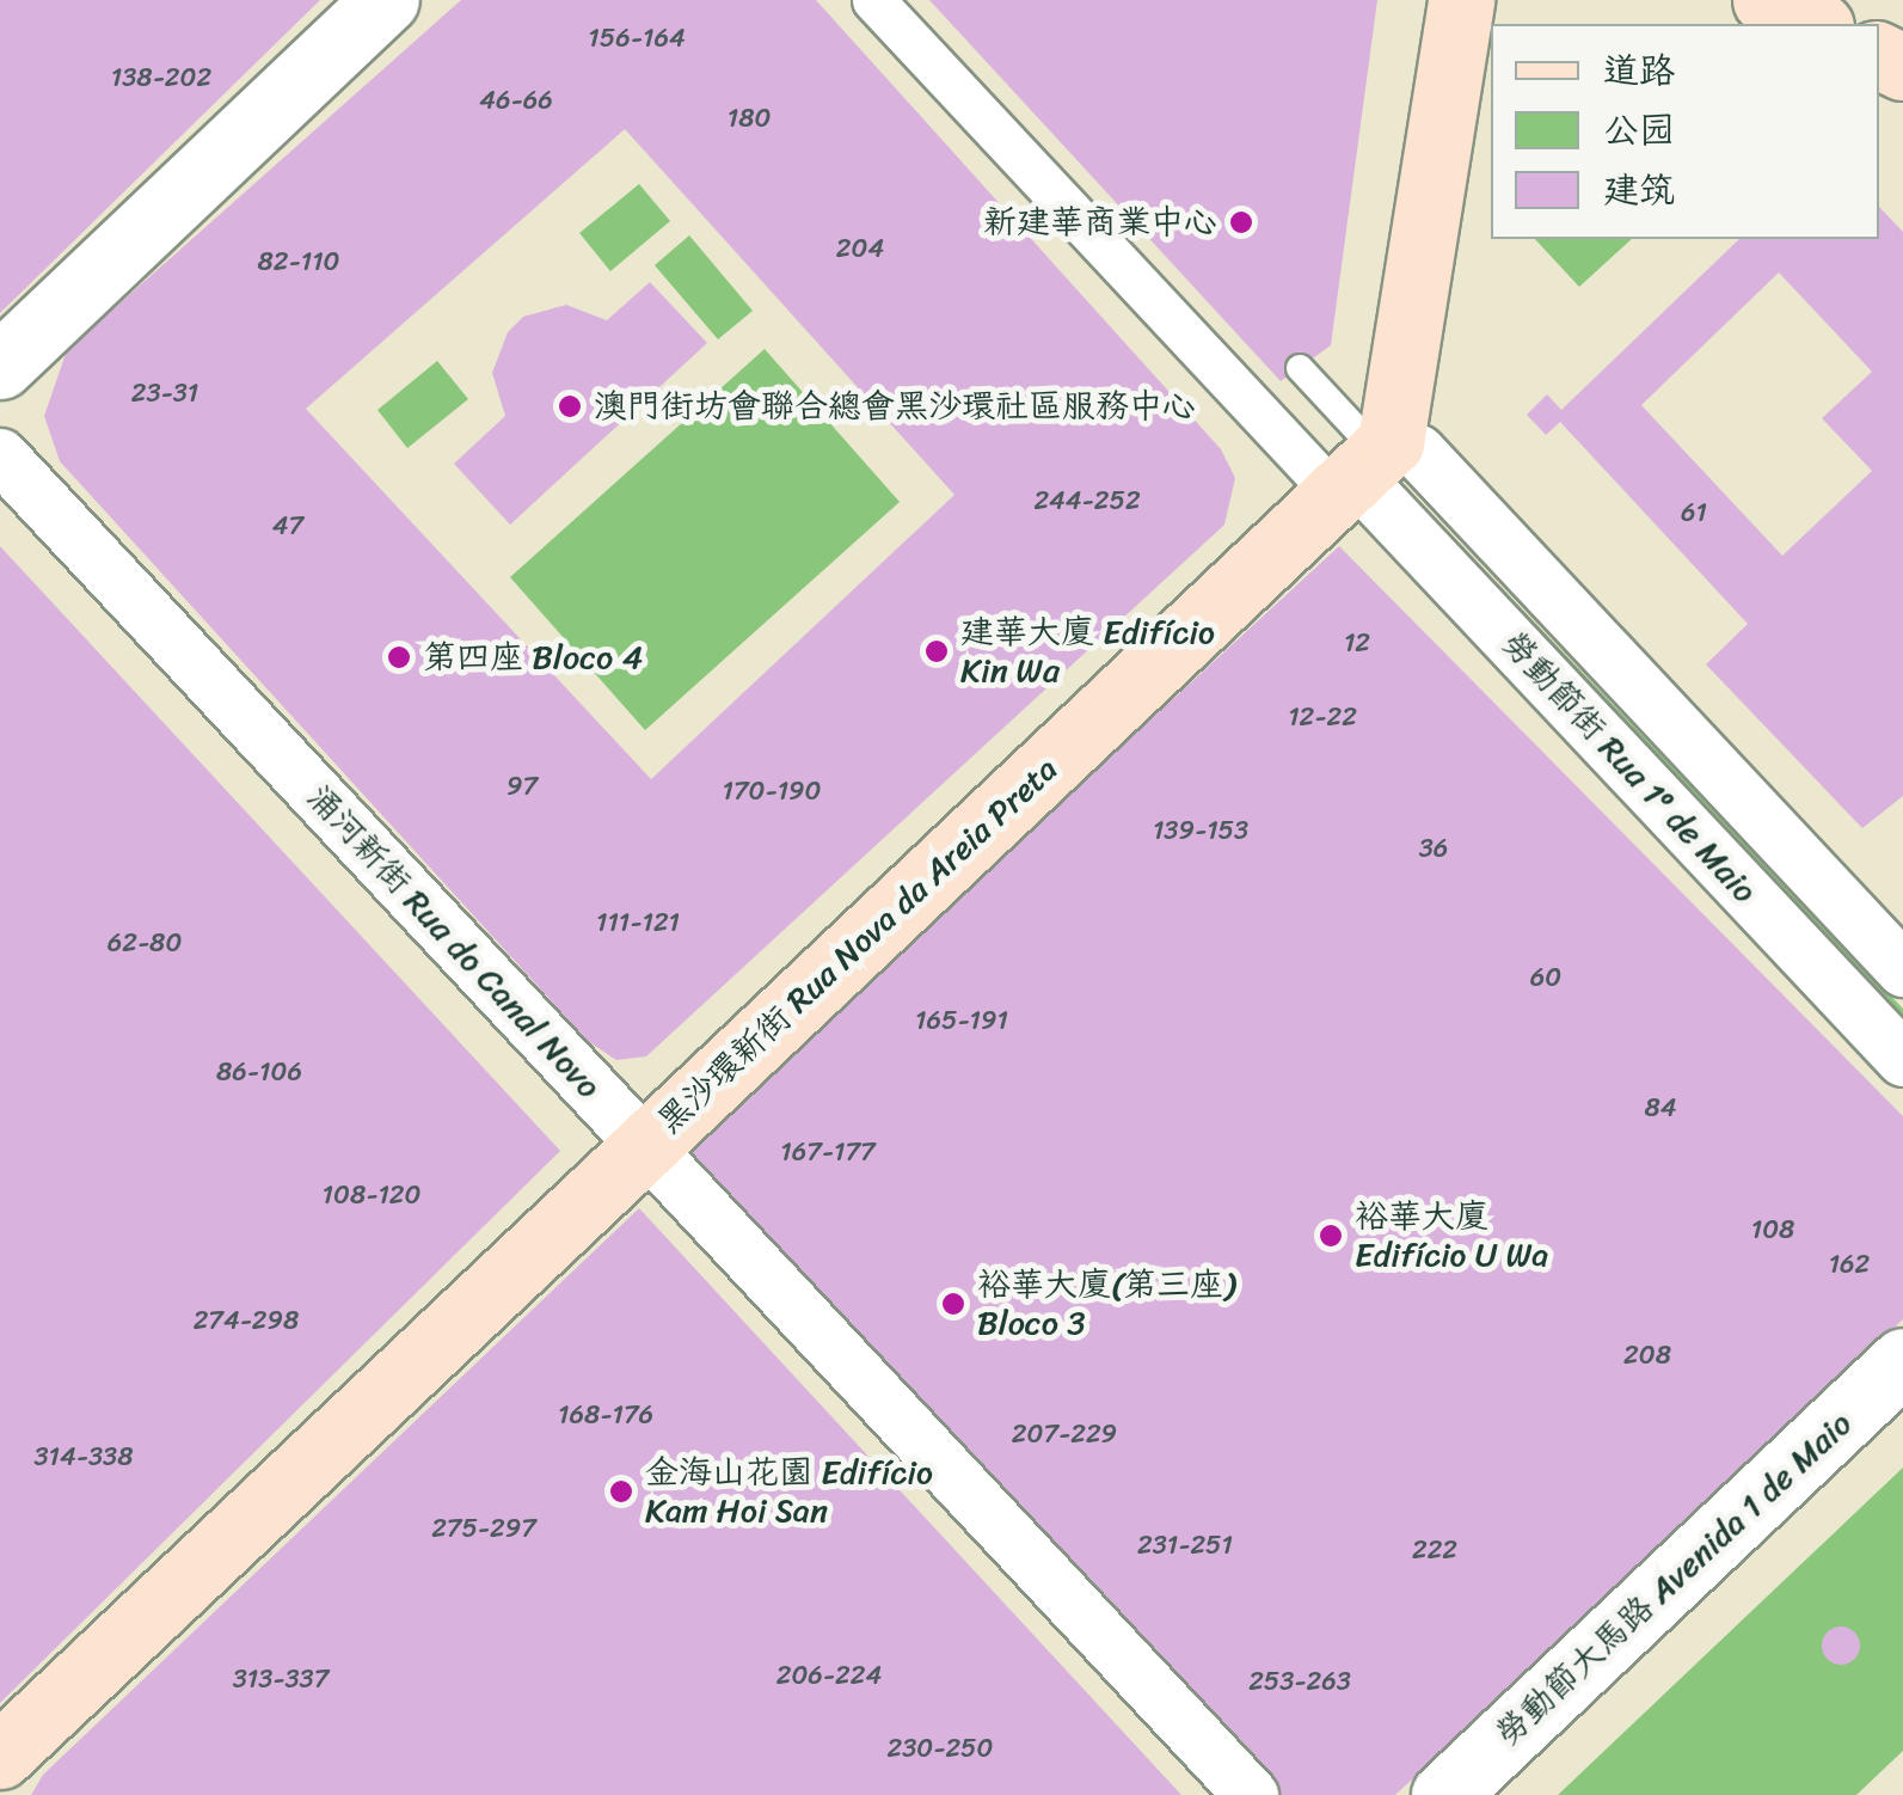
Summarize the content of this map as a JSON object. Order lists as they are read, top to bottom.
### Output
{
  "streets": {
    "main road": ["黑沙環新街 Rua Nova da Areia Preta"],
    "street": ["勞動節街 Rua 1º de Maio", "涌河新街 Rua do Canal Novo", "勞動節大馬路 Avenida 1 de Maio"]
  },
  "crossings": [
    ["勞動節街 Rua 1º de Maio", "黑沙環新街 Rua Nova da Areia Preta"],
    ["涌河新街 Rua do Canal Novo", "黑沙環新街 Rua Nova da Areia Preta"]
  ],
  "places": [
    "新建華商業中心",
    "澳門街坊會聯合總會黑沙環社區服務中心",
    "建華大廈 Edifício Kin Wa",
    "第四座 Bloco 4",
    "裕華大廈 Edifício U Wa",
    "裕華大廈(第三座) Bloco 3",
    "金海山花園 Edifício Kam Hoi San"
  ],
  "house_numbers": [
    "156-164",
    "138-202",
    "46-66",
    "180",
    "204",
    "82-110",
    "23-31",
    "244-252",
    "61",
    "47",
    "12",
    "12-22",
    "97",
    "170-190",
    "139-153",
    "36",
    "111-121",
    "62-80",
    "60",
    "165-191",
    "86-106",
    "84",
    "167-177",
    "108-120",
    "108",
    "162",
    "274-298",
    "208",
    "168-176",
    "207-229",
    "314-338",
    "275-297",
    "231-251",
    "222",
    "206-224",
    "313-337",
    "253-263",
    "230-250"
  ],
  "legend": ["道路", "公园", "建筑"]
}
